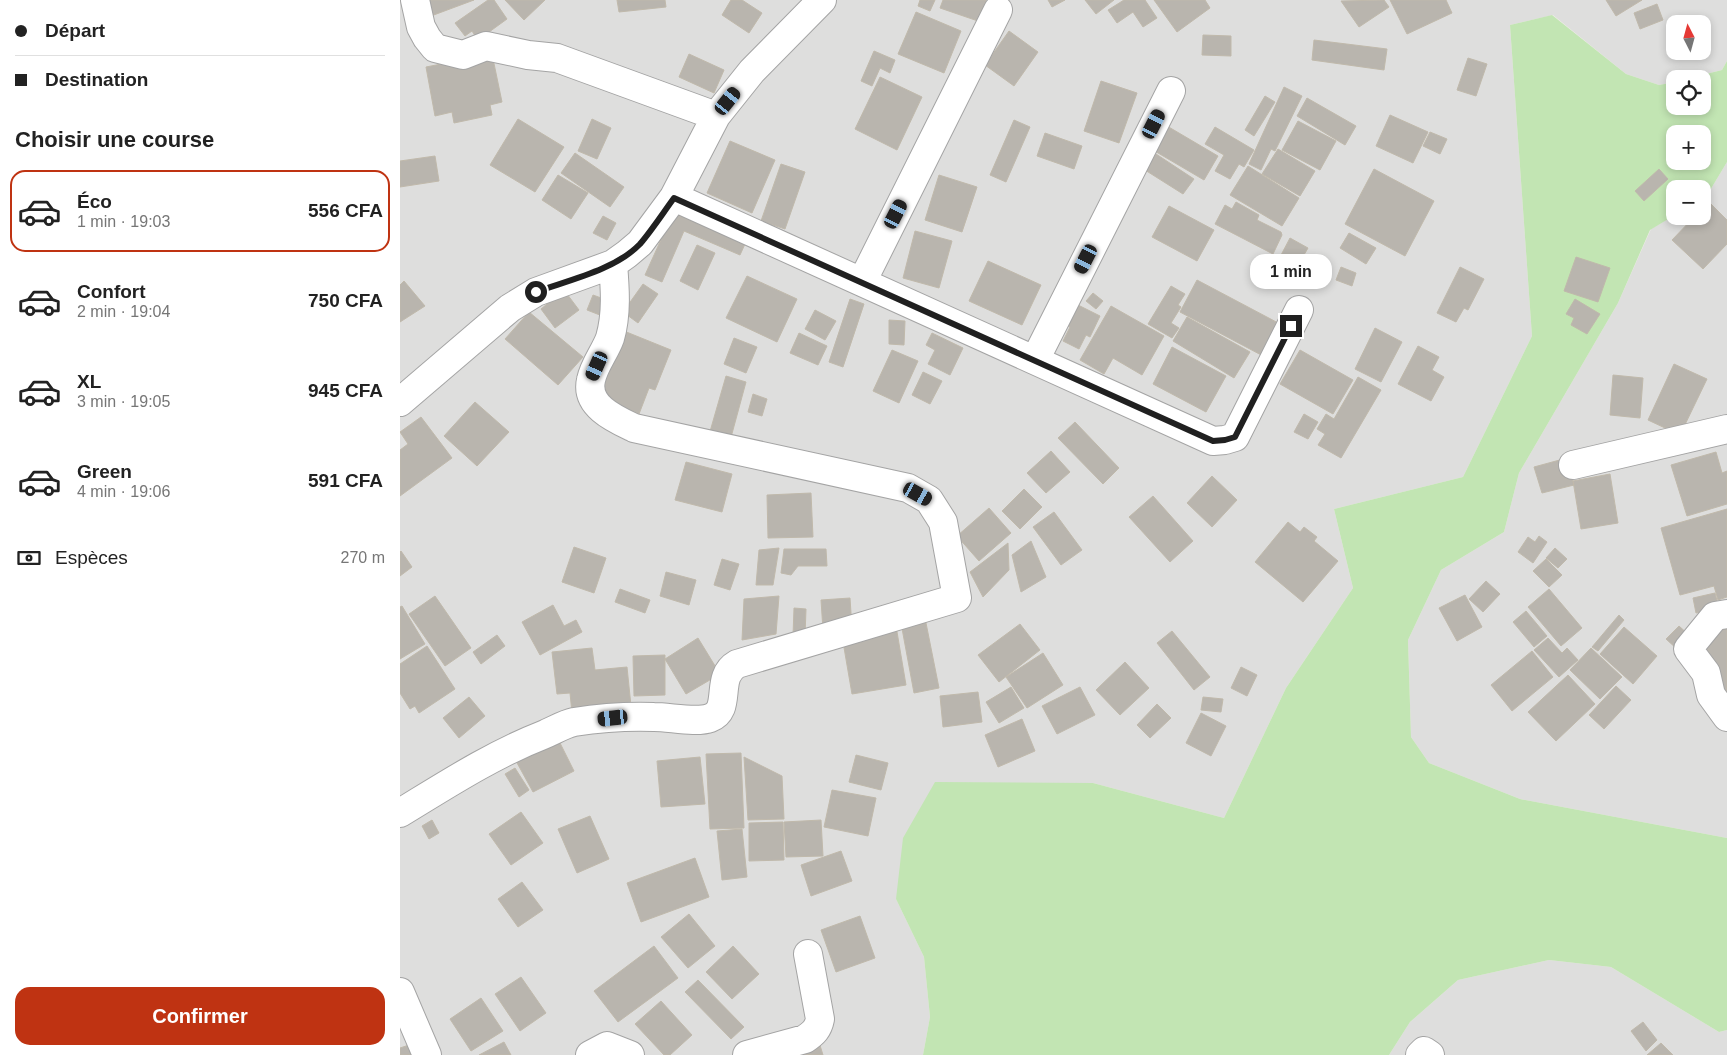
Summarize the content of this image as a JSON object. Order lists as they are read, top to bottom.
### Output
{
  "north": "top",
  "page": {
    "banner": ["Départ", "Destination"],
    "map_buttons": ["+", "−"],
    "heading": "Choisir une course",
    "list": [
      {
        "name": "Éco",
        "note": "1 min · 19:03",
        "value": "556 CFA"
      },
      {
        "name": "Confort",
        "note": "2 min · 19:04",
        "value": "750 CFA"
      },
      {
        "name": "XL",
        "note": "3 min · 19:05",
        "value": "945 CFA"
      },
      {
        "name": "Green",
        "note": "4 min · 19:06",
        "value": "591 CFA"
      }
    ],
    "bubble": "1 min",
    "pay": ["Espèces", "270 m"],
    "buttons": "Confirmer"
  }
}
